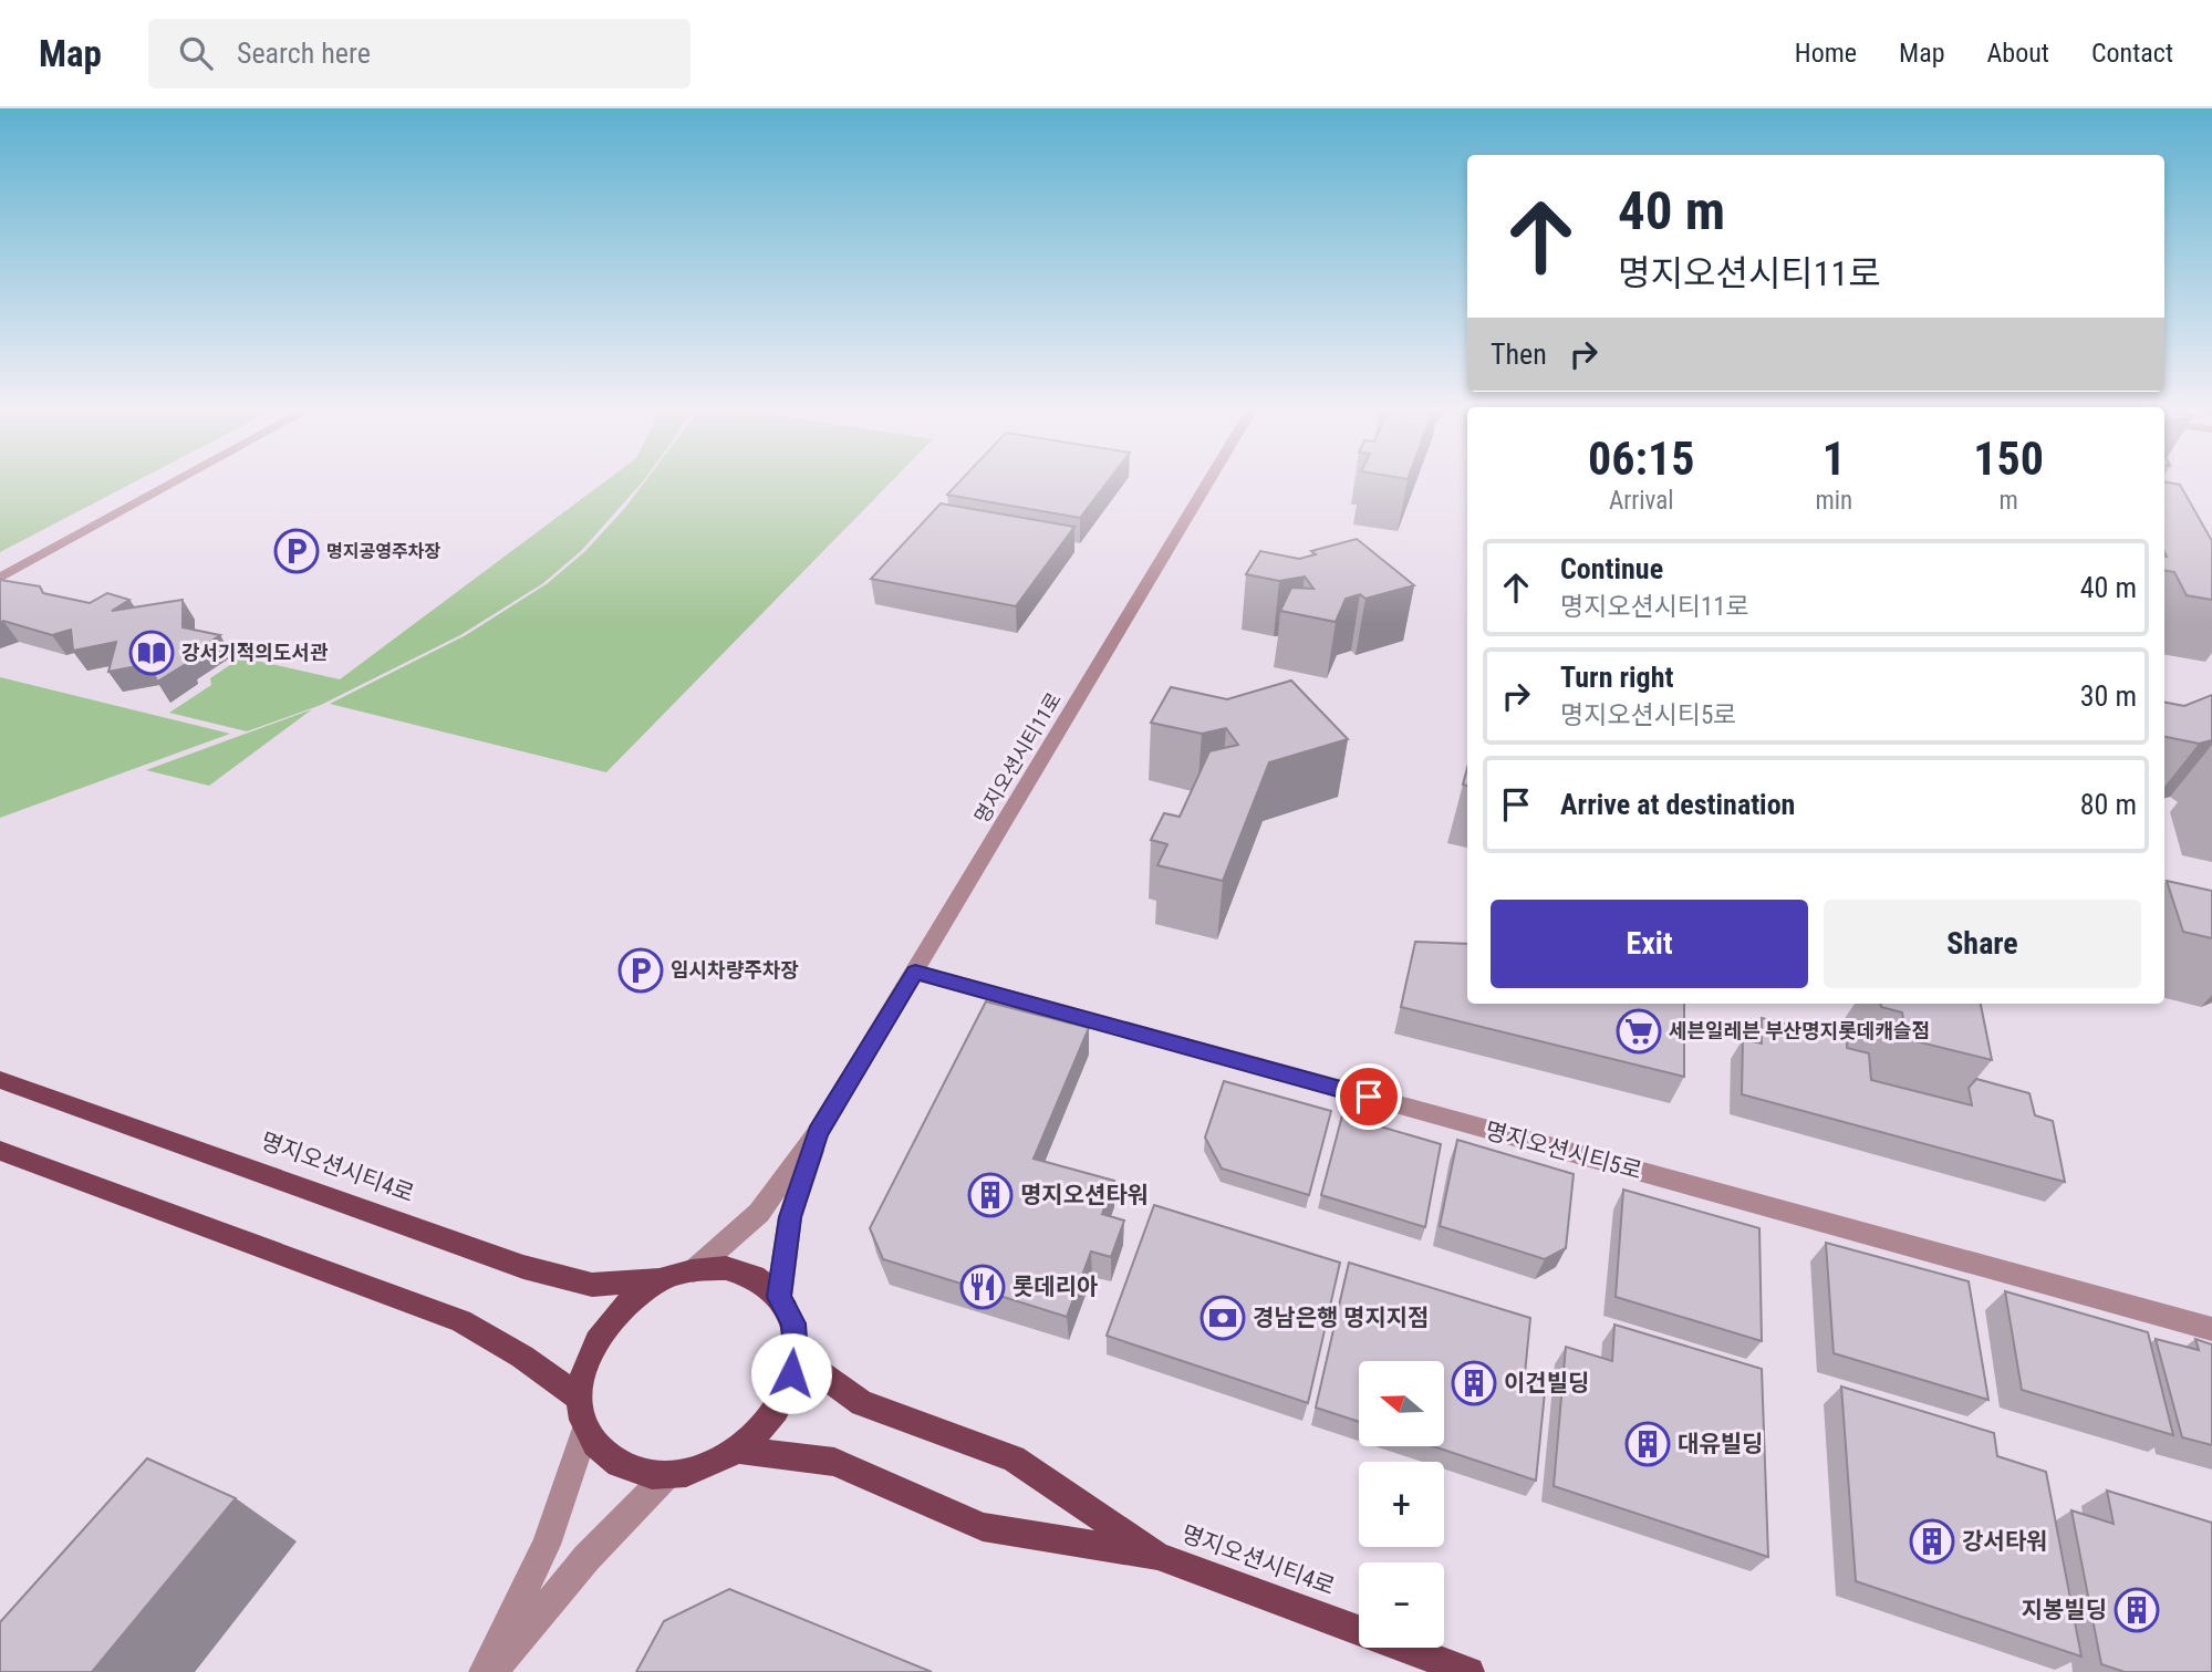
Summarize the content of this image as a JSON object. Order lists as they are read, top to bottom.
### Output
{
  "streets": {
    "main road": ["명지오션시티4로"],
    "street": ["명지오션시티11로", "명지오션시티5로"]
  },
  "crossings": [
    ["명지오션시티11로", "명지오션시티5로"]
  ],
  "places": {
    "parking": ["명지공영주차장", "임시차량주차장"],
    "library": ["강서기적의도서관"],
    "supermarket": ["세븐일레븐 부산명지롯데캐슬점"],
    "building": [
      "명지오션타워",
      "이건빌딩",
      "대유빌딩",
      "강서타워",
      "지봉빌딩"
    ],
    "restaurant": ["롯데리아"],
    "bank": ["경남은행 명지지점"]
  },
  "north": "left",
  "page": {
    "header": "Map",
    "search": "Search here",
    "nav": [
      "Home",
      "Map",
      "About",
      "Contact"
    ],
    "turn": ["40 m", "명지오션시티11로"],
    "then": "Then",
    "eta": [
      "06:15",
      "Arrival",
      "1",
      "min",
      "150",
      "m"
    ],
    "list": [
      {
        "name": "Continue",
        "note": "명지오션시티11로",
        "value": "40 m"
      },
      {
        "name": "Turn right",
        "note": "명지오션시티5로",
        "value": "30 m"
      },
      {
        "name": "Arrive at destination",
        "value": "80 m"
      }
    ],
    "buttons": ["Exit", "Share"],
    "map_buttons": ["+", "−"]
  }
}
